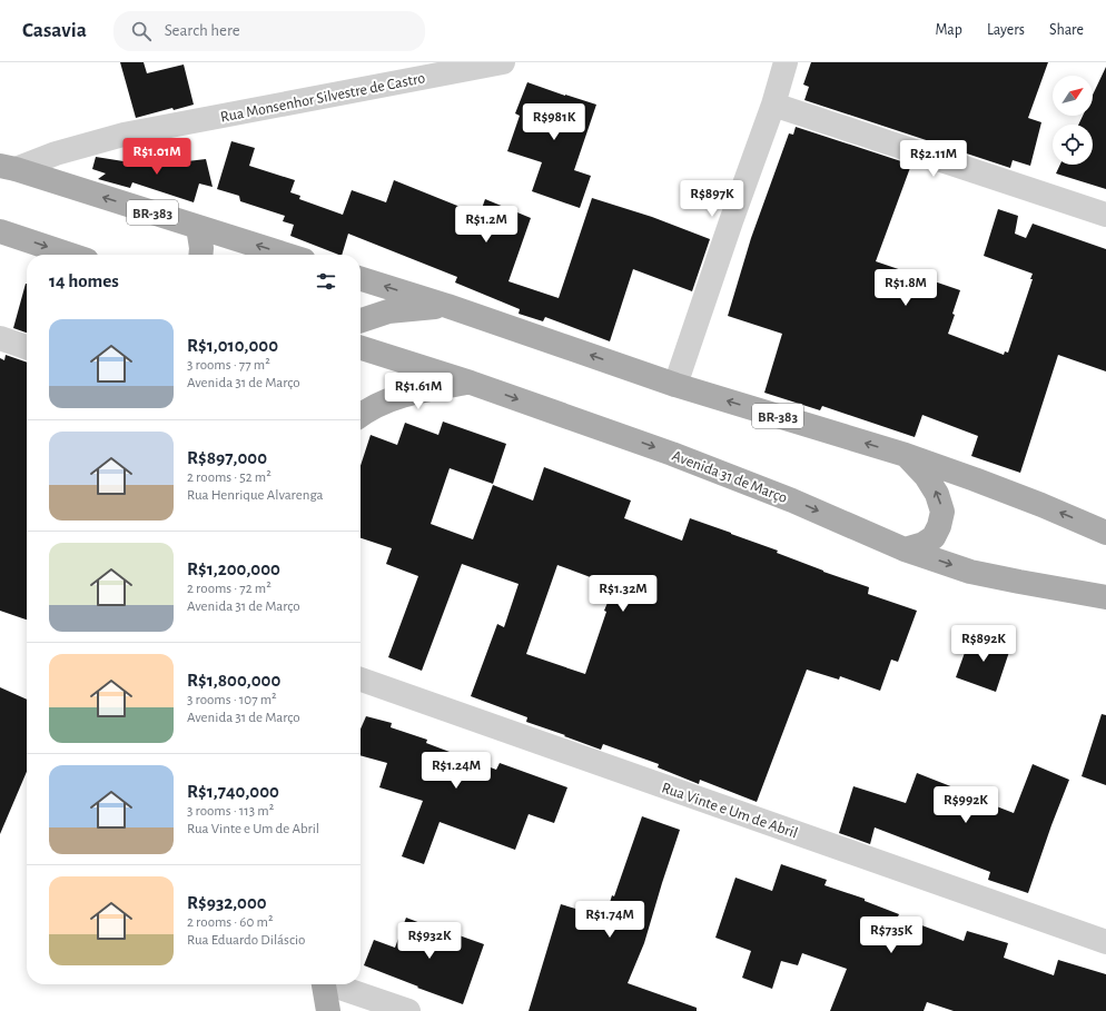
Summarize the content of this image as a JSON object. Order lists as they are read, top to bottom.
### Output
{
  "streets": {
    "main road": ["BR-383", "Avenida 31 de Março"],
    "street": ["Rua Monsenhor Silvestre de Castro", "Rua Vinte e Um de Abril"]
  },
  "crossings": [
    ["Rua Monsenhor Silvestre de Castro", "BR-383"]
  ],
  "north": "top right",
  "page": {
    "header": "Casavia",
    "search": "Search here",
    "nav": ["Map", "Layers", "Share"],
    "price": [
      "R$981K",
      "R$1.01M",
      "R$2.11M",
      "R$897K",
      "R$1.2M",
      "R$1.8M",
      "R$1.61M",
      "R$1.32M",
      "R$892K",
      "R$1.24M",
      "R$992K",
      "R$1.74M",
      "R$735K",
      "R$932K"
    ],
    "heading": "14 homes",
    "list": [
      {
        "name": "R$1,010,000",
        "note": "3 rooms · 77 m² · Avenida 31 de Março"
      },
      {
        "name": "R$897,000",
        "note": "2 rooms · 52 m² · Rua Henrique Alvarenga"
      },
      {
        "name": "R$1,200,000",
        "note": "2 rooms · 72 m² · Avenida 31 de Março"
      },
      {
        "name": "R$1,800,000",
        "note": "3 rooms · 107 m² · Avenida 31 de Março"
      },
      {
        "name": "R$1,740,000",
        "note": "3 rooms · 113 m² · Rua Vinte e Um de Abril"
      },
      {
        "name": "R$932,000",
        "note": "2 rooms · 60 m² · Rua Eduardo Diláscio"
      }
    ]
  }
}
